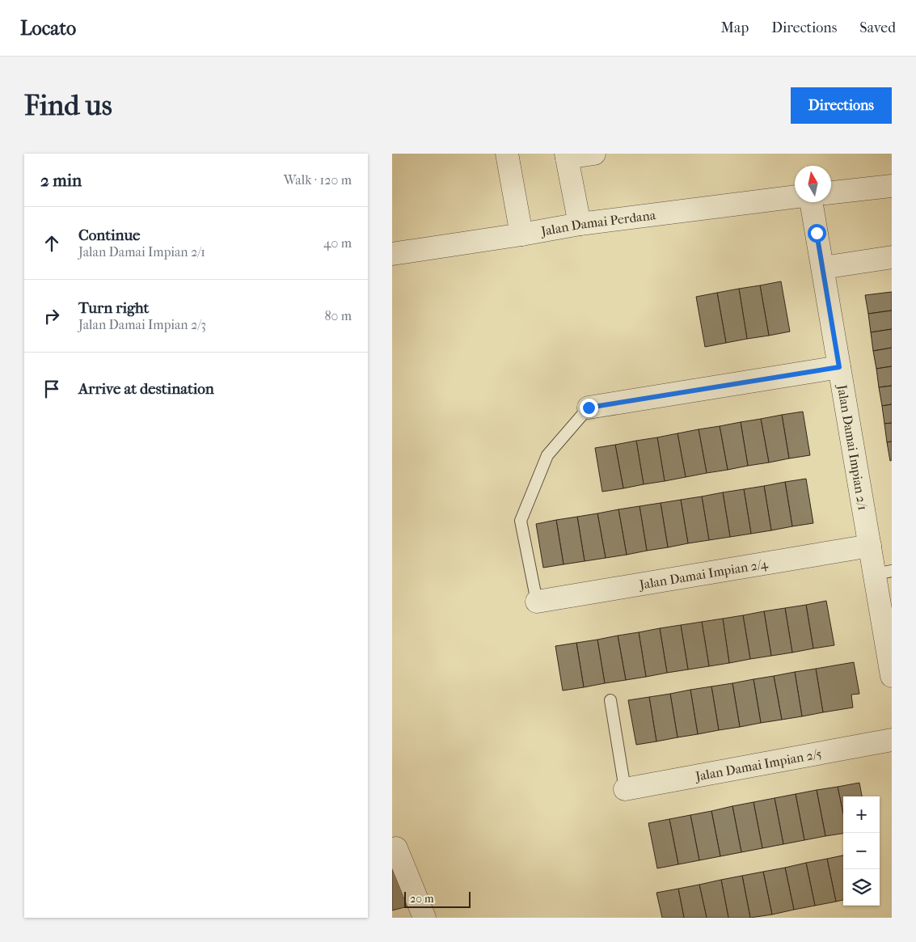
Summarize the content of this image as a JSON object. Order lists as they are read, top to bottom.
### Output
{
  "streets": {
    "street": [
      "Jalan Damai Perdana",
      "Jalan Damai Impian 2/1",
      "Jalan Damai Impian 2/4",
      "Jalan Damai Impian 2/5"
    ]
  },
  "crossings": [
    ["Jalan Damai Impian 2/1", "Jalan Damai Impian 2/4"]
  ],
  "scale_bar": "20 m",
  "north": "top",
  "page": {
    "header": "Locato",
    "nav": ["Map", "Directions", "Saved"],
    "buttons": "Directions",
    "title": "Find us",
    "heading": ["2 min", "Walk · 120 m"],
    "list": [
      ["Continue", "Jalan Damai Impian 2/1", "40 m"],
      ["Turn right", "Jalan Damai Impian 2/3", "80 m"],
      "Arrive at destination"
    ],
    "map_buttons": ["+", "−"],
    "scale": "20 m"
  }
}
